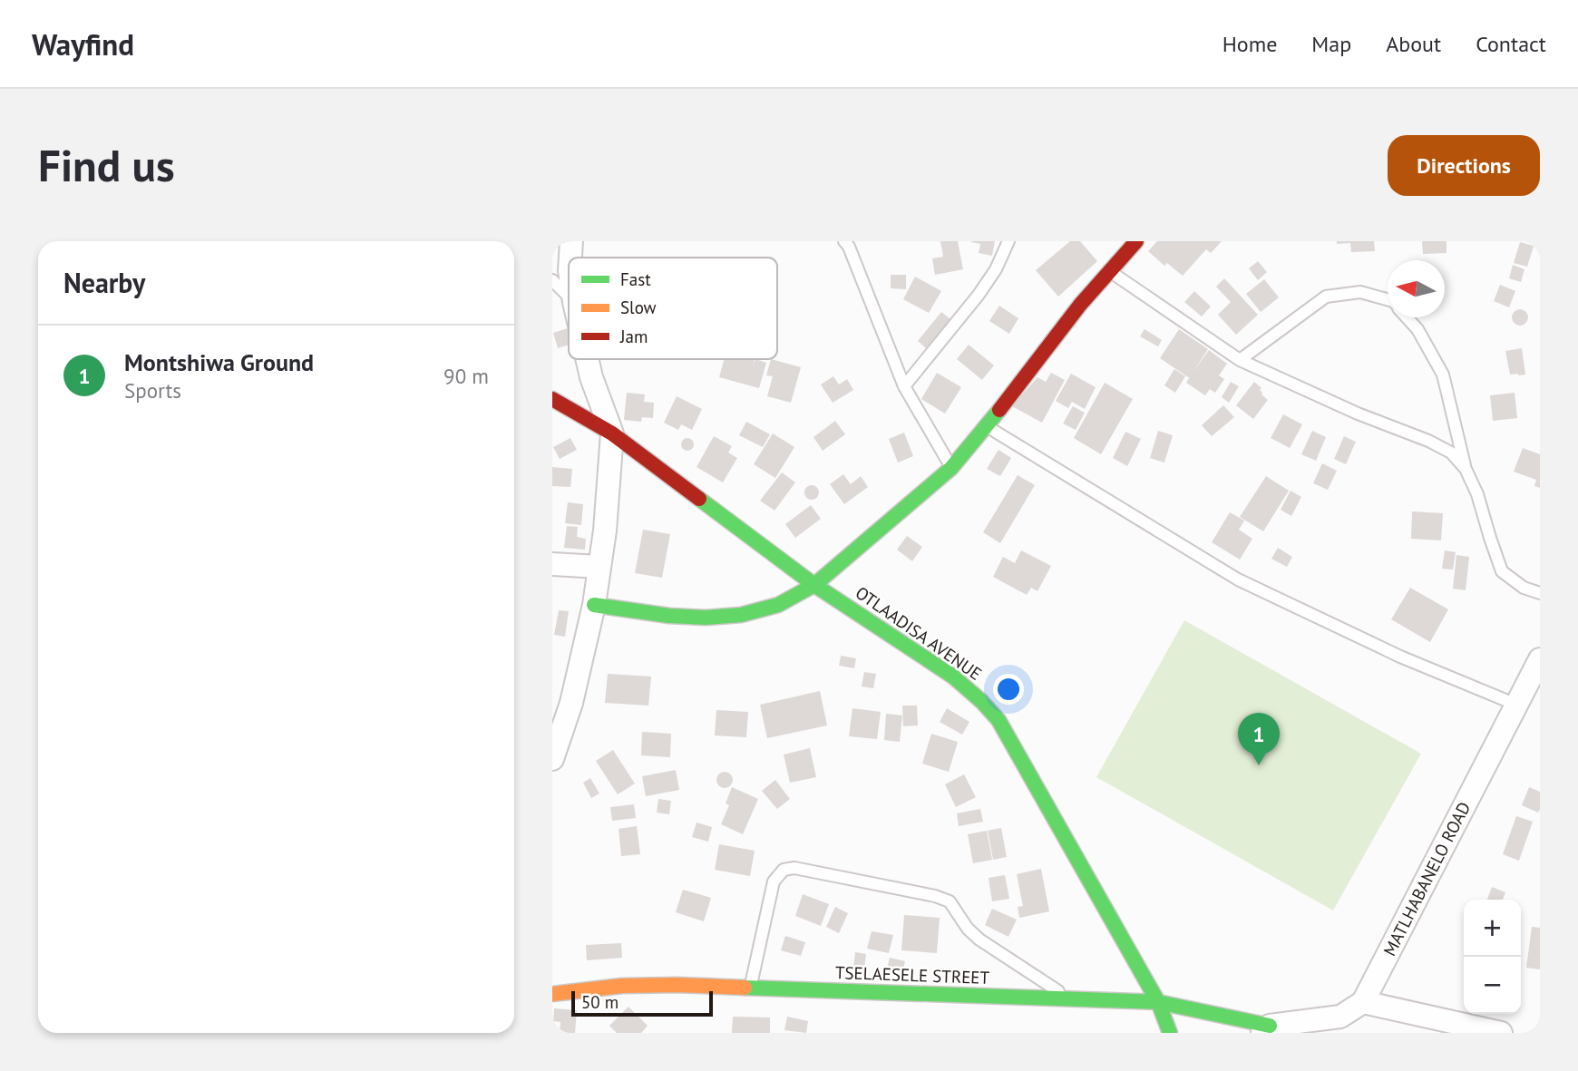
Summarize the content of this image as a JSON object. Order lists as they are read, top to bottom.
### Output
{
  "streets": {
    "street": ["OTLAADISA AVENUE", "MATLHABANELO ROAD", "TSELAESELE STREET"]
  },
  "crossings": [
    ["OTLAADISA AVENUE", "TSELAESELE STREET"]
  ],
  "legend": ["Fast", "Slow", "Jam"],
  "scale_bar": "50 m",
  "north": "left",
  "page": {
    "header": "Wayfind",
    "nav": [
      "Home",
      "Map",
      "About",
      "Contact"
    ],
    "buttons": "Directions",
    "title": "Find us",
    "heading": "Nearby",
    "list": [
      {
        "mark": "1",
        "name": "Montshiwa Ground",
        "note": "Sports",
        "value": "90 m"
      }
    ],
    "pins": "1",
    "map_buttons": ["+", "−"],
    "scale": "50 m"
  }
}
